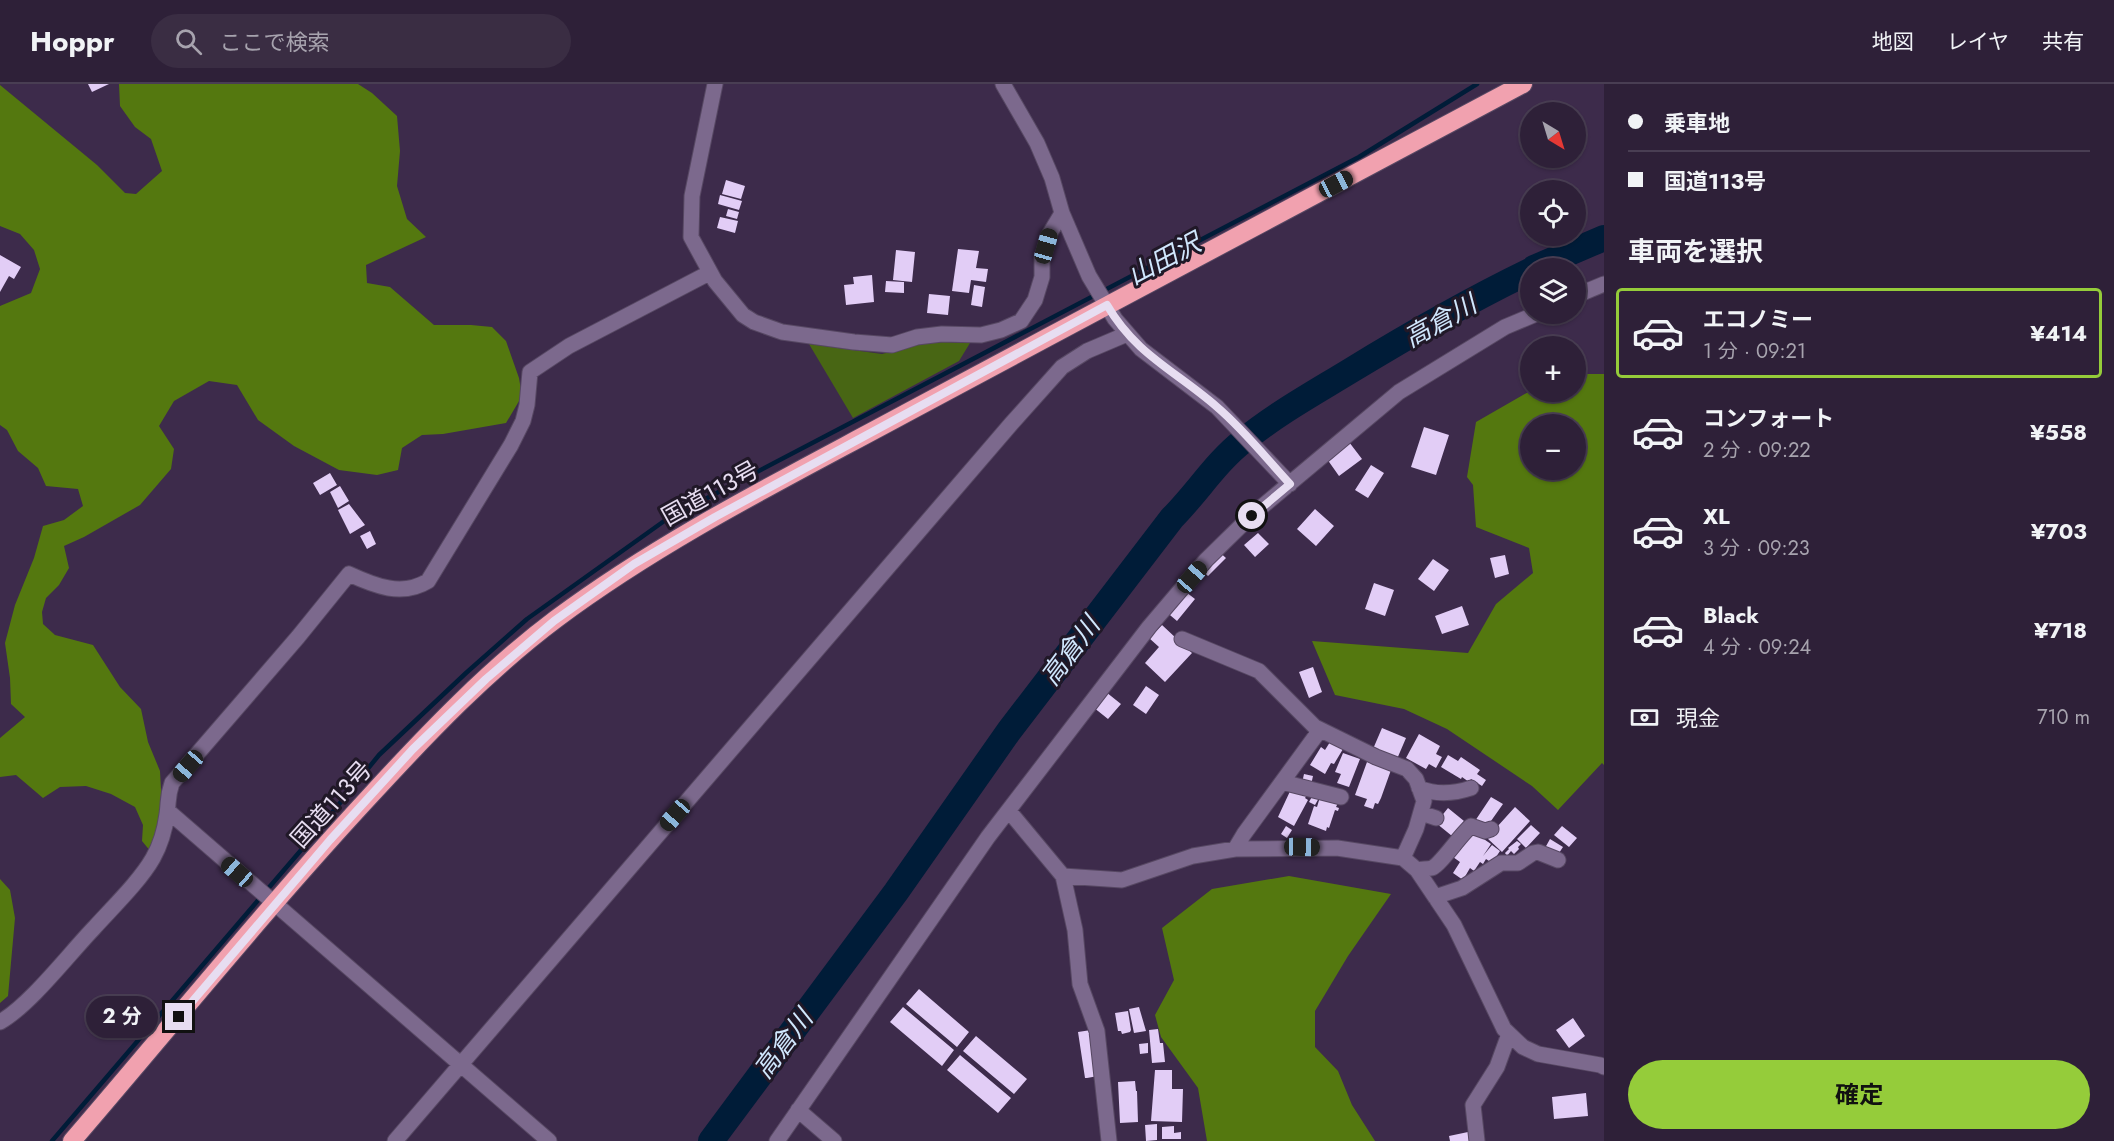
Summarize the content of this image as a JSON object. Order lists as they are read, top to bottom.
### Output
{
  "streets": {
    "highway": ["国道113号"]
  },
  "water": ["山田沢", "高倉川"],
  "north": "bottom right",
  "page": {
    "header": "Hoppr",
    "search": "ここで検索",
    "nav": ["地図", "レイヤ", "共有"],
    "banner": ["乗車地", "国道113号"],
    "map_buttons": ["+", "−"],
    "heading": "車両を選択",
    "list": [
      {
        "name": "エコノミー",
        "note": "1 分 · 09:21",
        "value": "¥414"
      },
      {
        "name": "コンフォート",
        "note": "2 分 · 09:22",
        "value": "¥558"
      },
      {
        "name": "XL",
        "note": "3 分 · 09:23",
        "value": "¥703"
      },
      {
        "name": "Black",
        "note": "4 分 · 09:24",
        "value": "¥718"
      }
    ],
    "pay": ["現金", "710 m"],
    "bubble": "2 分",
    "buttons": "確定"
  }
}
